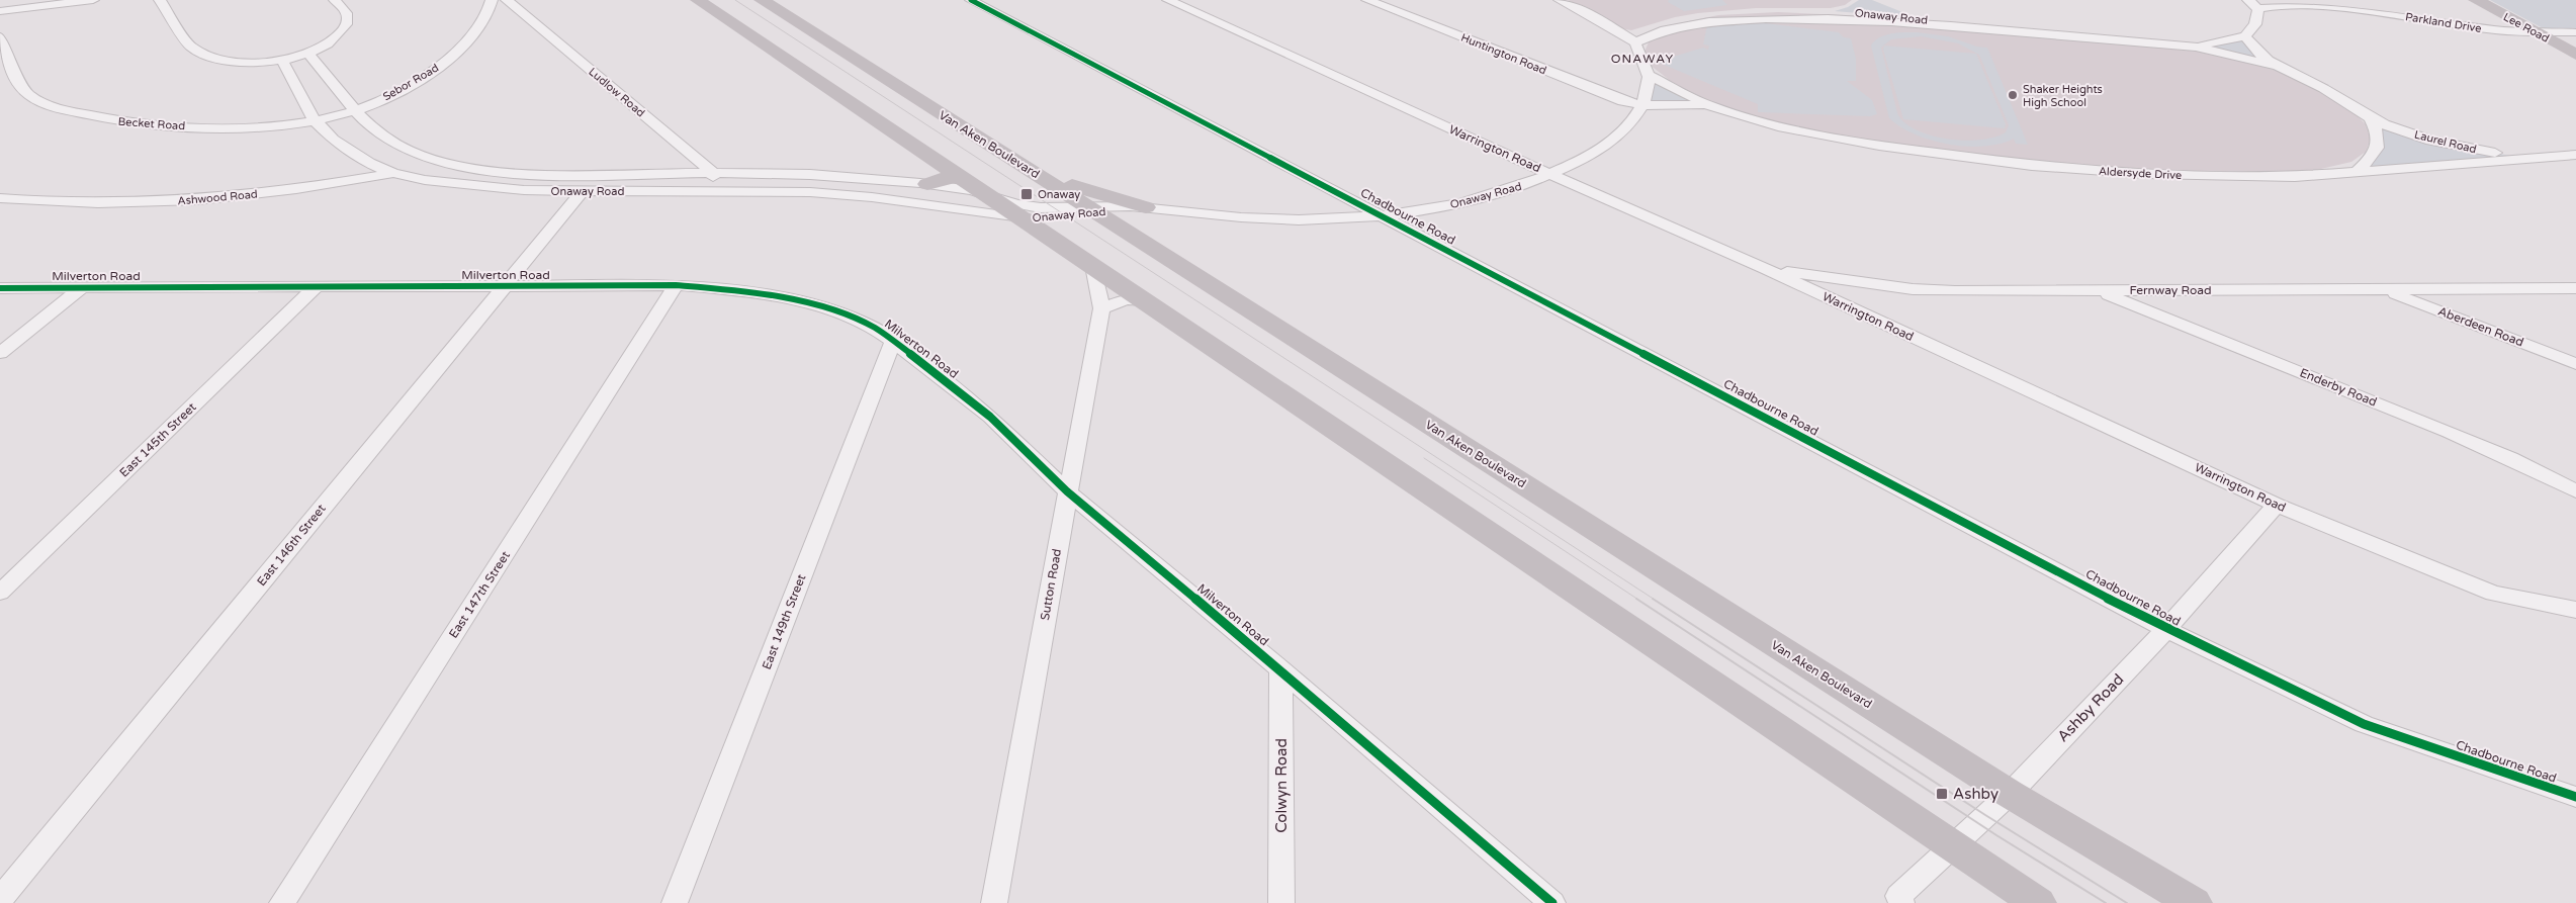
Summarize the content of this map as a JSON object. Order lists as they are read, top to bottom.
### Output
{
  "streets": {
    "main road": ["Lee Road", "Van Aken Boulevard"],
    "street": [
      "Onaway Road",
      "Parkland Drive",
      "Huntington Road",
      "Sebor Road",
      "Ludlow Road",
      "Becket Road",
      "Laurel Road",
      "Warrington Road",
      "Aldersyde Drive",
      "Ashwood Road",
      "Chadbourne Road",
      "Milverton Road",
      "Fernway Road",
      "Aberdeen Road",
      "Enderby Road",
      "East 145th Street",
      "East 146th Street",
      "Sutton Road",
      "East 147th Street",
      "East 149th Street",
      "Ashby Road",
      "Colwyn Road"
    ]
  },
  "crossings": [
    ["Onaway Road", "Huntington Road"],
    ["Onaway Road", "Sebor Road"],
    ["Onaway Road", "Ludlow Road"],
    ["Onaway Road", "Becket Road"],
    ["Onaway Road", "Laurel Road"],
    ["Onaway Road", "Van Aken Boulevard"],
    ["Onaway Road", "Warrington Road"],
    ["Onaway Road", "Aldersyde Drive"],
    ["Onaway Road", "Ashwood Road"],
    ["Onaway Road", "Chadbourne Road"],
    ["Onaway Road", "East 146th Street"],
    ["Parkland Drive", "Lee Road"],
    ["Huntington Road", "Aldersyde Drive"],
    ["Sebor Road", "Becket Road"],
    ["Laurel Road", "Aldersyde Drive"],
    ["Van Aken Boulevard", "Ashby Road"],
    ["Warrington Road", "Fernway Road"],
    ["Warrington Road", "Ashby Road"],
    ["Chadbourne Road", "Ashby Road"],
    ["Milverton Road", "East 145th Street"],
    ["Milverton Road", "East 146th Street"],
    ["Milverton Road", "Sutton Road"],
    ["Milverton Road", "East 147th Street"],
    ["Milverton Road", "East 149th Street"],
    ["Milverton Road", "Colwyn Road"],
    ["Fernway Road", "Aberdeen Road"],
    ["Fernway Road", "Enderby Road"]
  ],
  "districts": ["ONAWAY"],
  "places": {
    "other": ["Shaker Heights High School"],
    "transit": ["Onaway", "Ashby"]
  }
}
